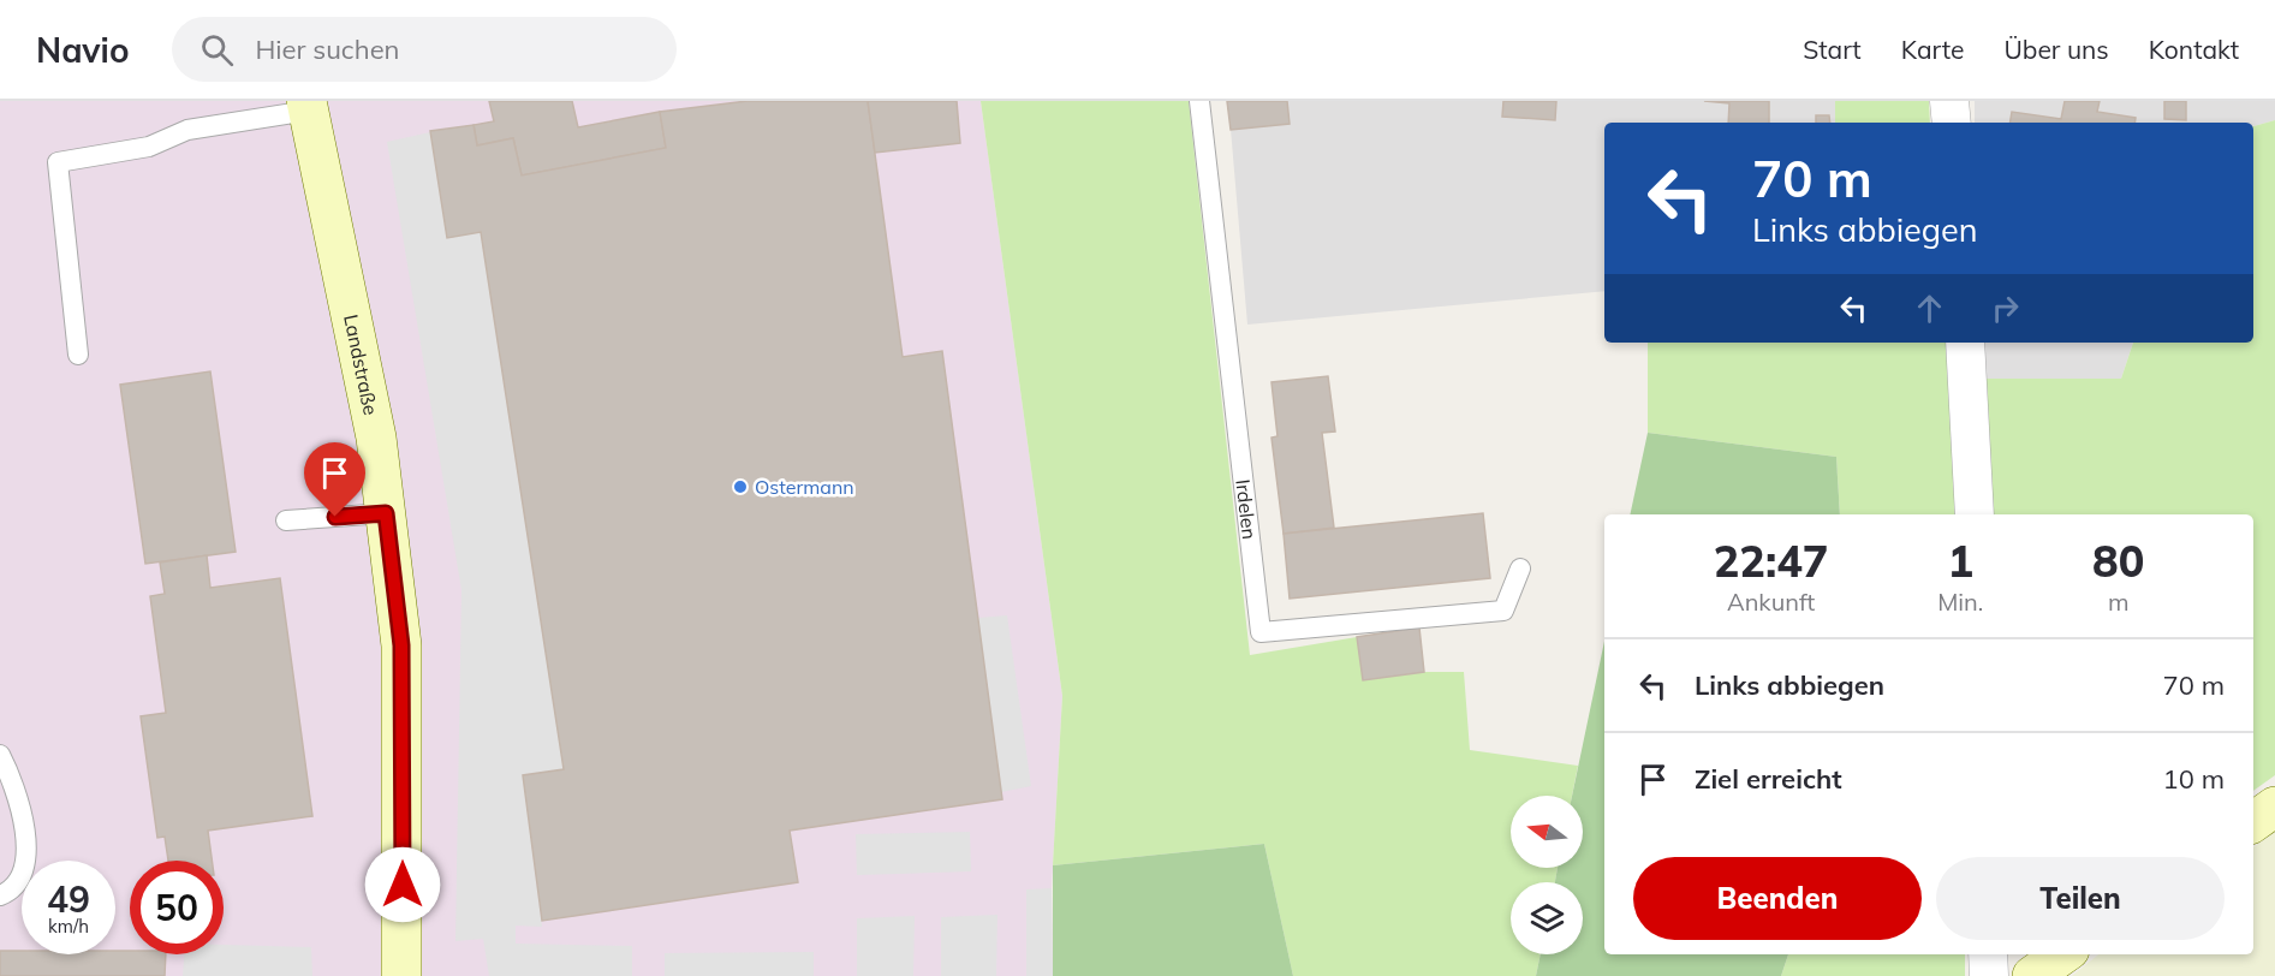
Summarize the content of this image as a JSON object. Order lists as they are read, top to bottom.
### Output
{
  "streets": {
    "main road": ["Landstraße"],
    "lane": ["Irdelen"]
  },
  "places": ["Ostermann"],
  "north": "left",
  "page": {
    "header": "Navio",
    "search": "Hier suchen",
    "nav": [
      "Start",
      "Karte",
      "Über uns",
      "Kontakt"
    ],
    "turn": ["70 m", "Links abbiegen"],
    "eta": [
      "22:47",
      "Ankunft",
      "1",
      "Min.",
      "80",
      "m"
    ],
    "list": [
      {
        "name": "Links abbiegen",
        "value": "70 m"
      },
      {
        "name": "Ziel erreicht",
        "value": "10 m"
      }
    ],
    "buttons": ["Beenden", "Teilen"],
    "speed": "49 km/h",
    "limit": "50"
  }
}
